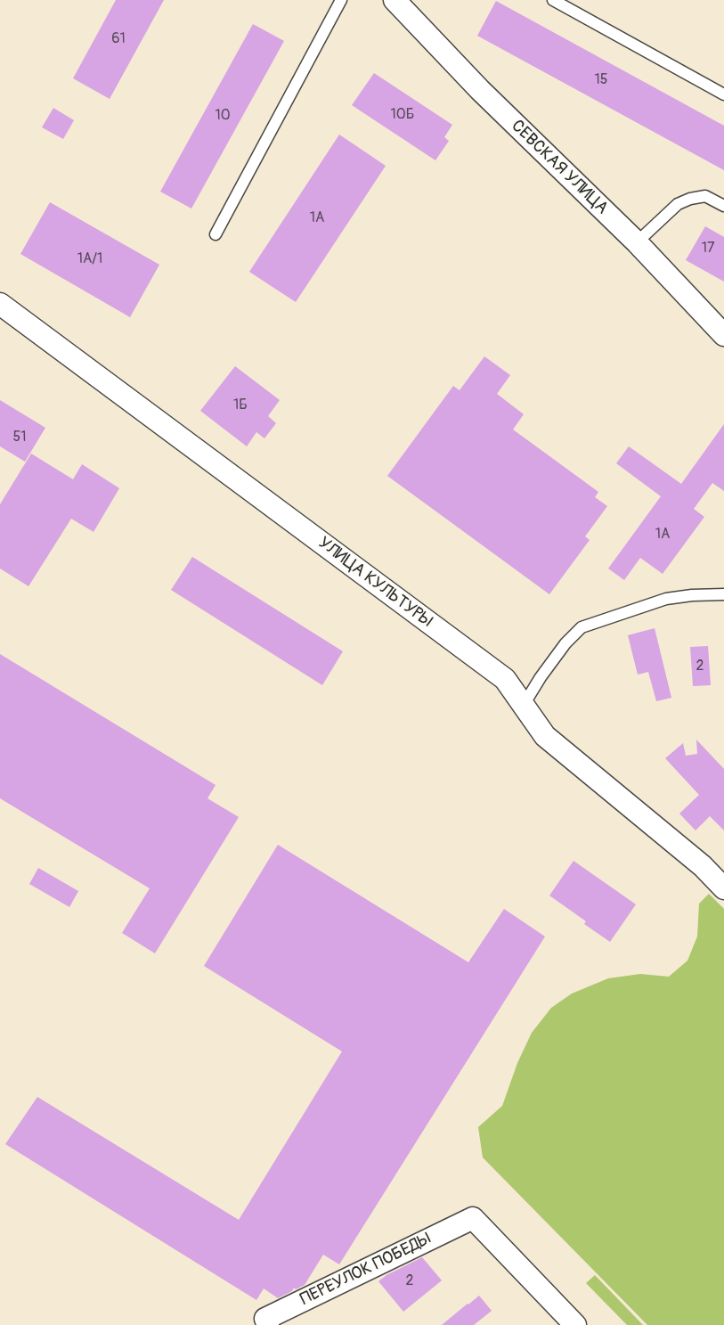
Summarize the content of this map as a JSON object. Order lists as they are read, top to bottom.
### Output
{
  "streets": {
    "street": ["СЕВСКАЯ УЛИЦА", "УЛИЦА КУЛЬТУРЫ", "ПЕРЕУЛОК ПОБЕДЫ"]
  },
  "house_numbers": [
    "61",
    "15",
    "10Б",
    "10",
    "1А",
    "17",
    "1А/1",
    "1Б",
    "51",
    "1А",
    "2",
    "2"
  ]
}
